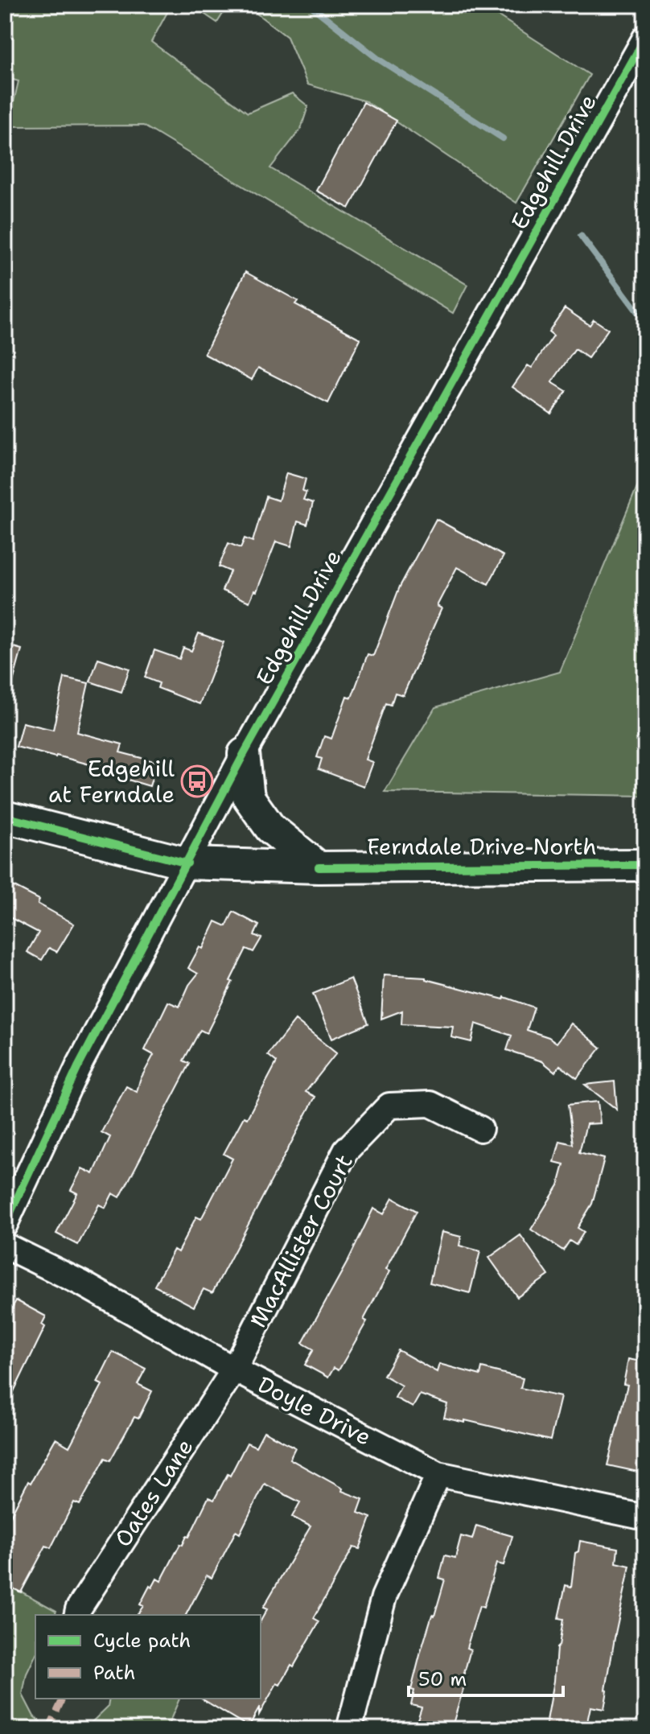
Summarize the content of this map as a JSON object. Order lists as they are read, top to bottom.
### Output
{
  "streets": {
    "main road": ["Ferndale Drive North"],
    "street": [
      "Edgehill Drive",
      "MacAllister Court",
      "Doyle Drive",
      "Oates Lane"
    ]
  },
  "crossings": [
    ["Edgehill Drive", "Ferndale Drive North"],
    ["MacAllister Court", "Doyle Drive"],
    ["MacAllister Court", "Oates Lane"],
    ["Doyle Drive", "Oates Lane"]
  ],
  "places": {
    "bus stop": ["Edgehill at Ferndale"]
  },
  "legend": ["Cycle path", "Path"],
  "scale_bar": "50 m"
}
